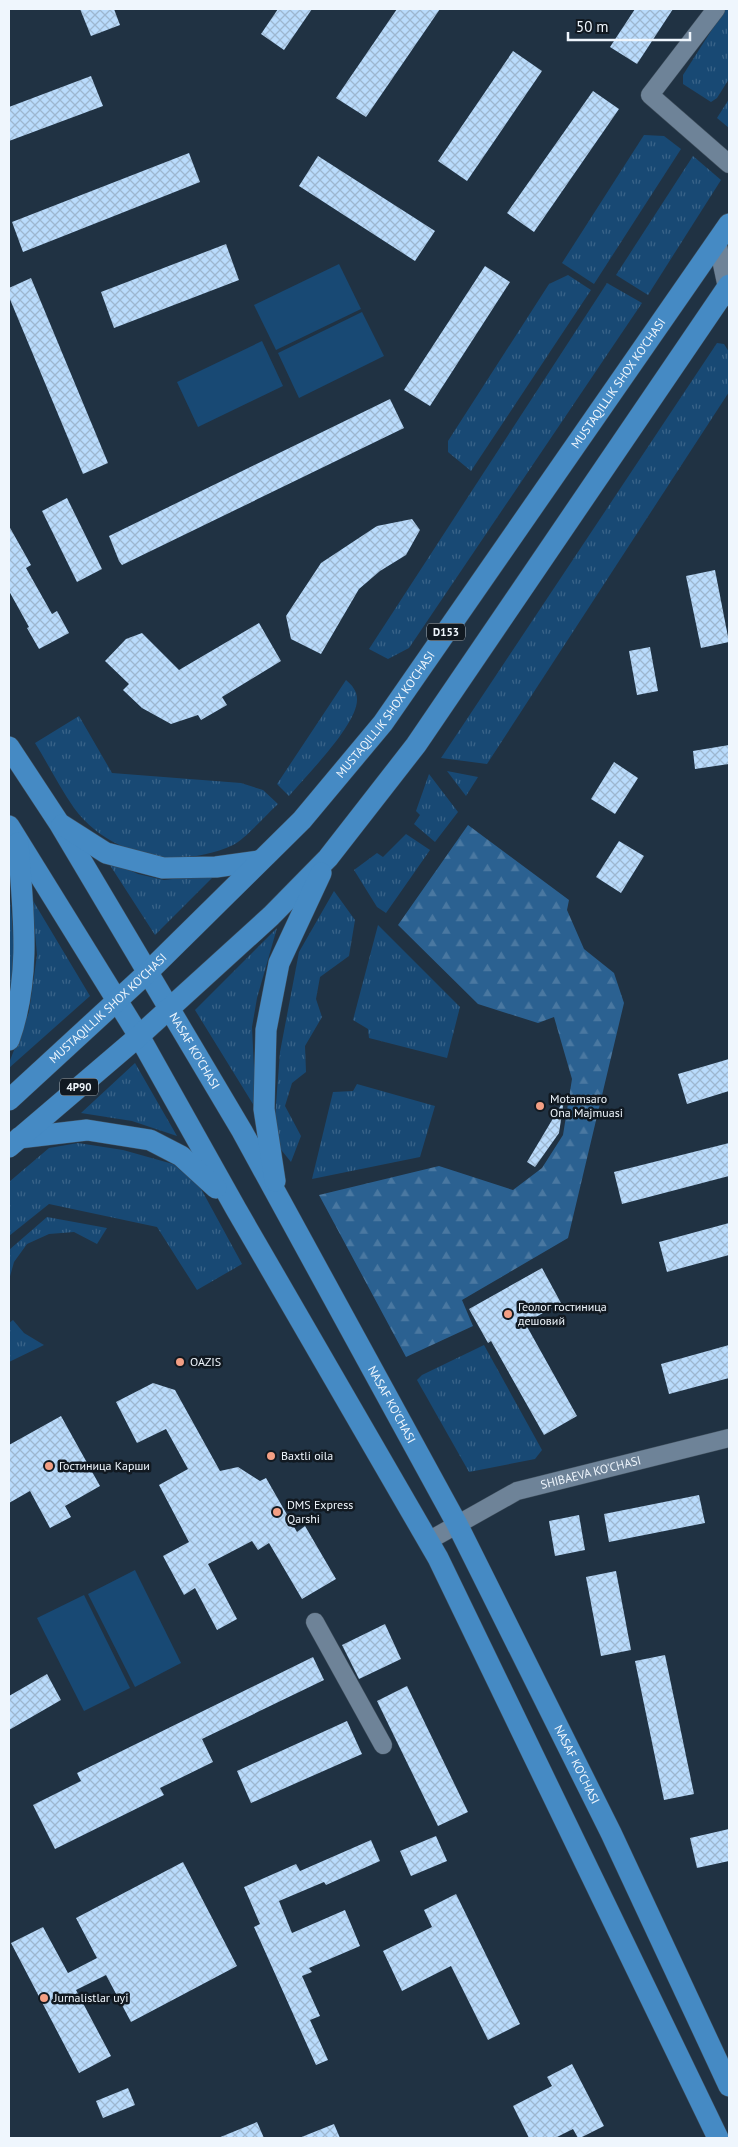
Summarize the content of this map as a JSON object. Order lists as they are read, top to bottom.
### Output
{
  "streets": {
    "main road": [
      "MUSTAQILLIK SHOX KO'CHASI",
      "D153",
      "NASAF KO‘CHASI",
      "4P90"
    ],
    "street": ["SHIBAEVA KO'CHASI"]
  },
  "crossings": [
    ["MUSTAQILLIK SHOX KO'CHASI", "NASAF KO‘CHASI"],
    ["D153", "NASAF KO‘CHASI"],
    ["D153", "4P90"],
    ["NASAF KO‘CHASI", "SHIBAEVA KO'CHASI"]
  ],
  "places": [
    "Motamsaro Ona Majmuasi",
    "Геолог гостиница дешовий",
    "OAZIS",
    "Baxtli oila",
    "Гостиница Карши",
    "DMS Express Qarshi",
    "Jurnalistlar uyi"
  ],
  "scale_bar": "50 m"
}
